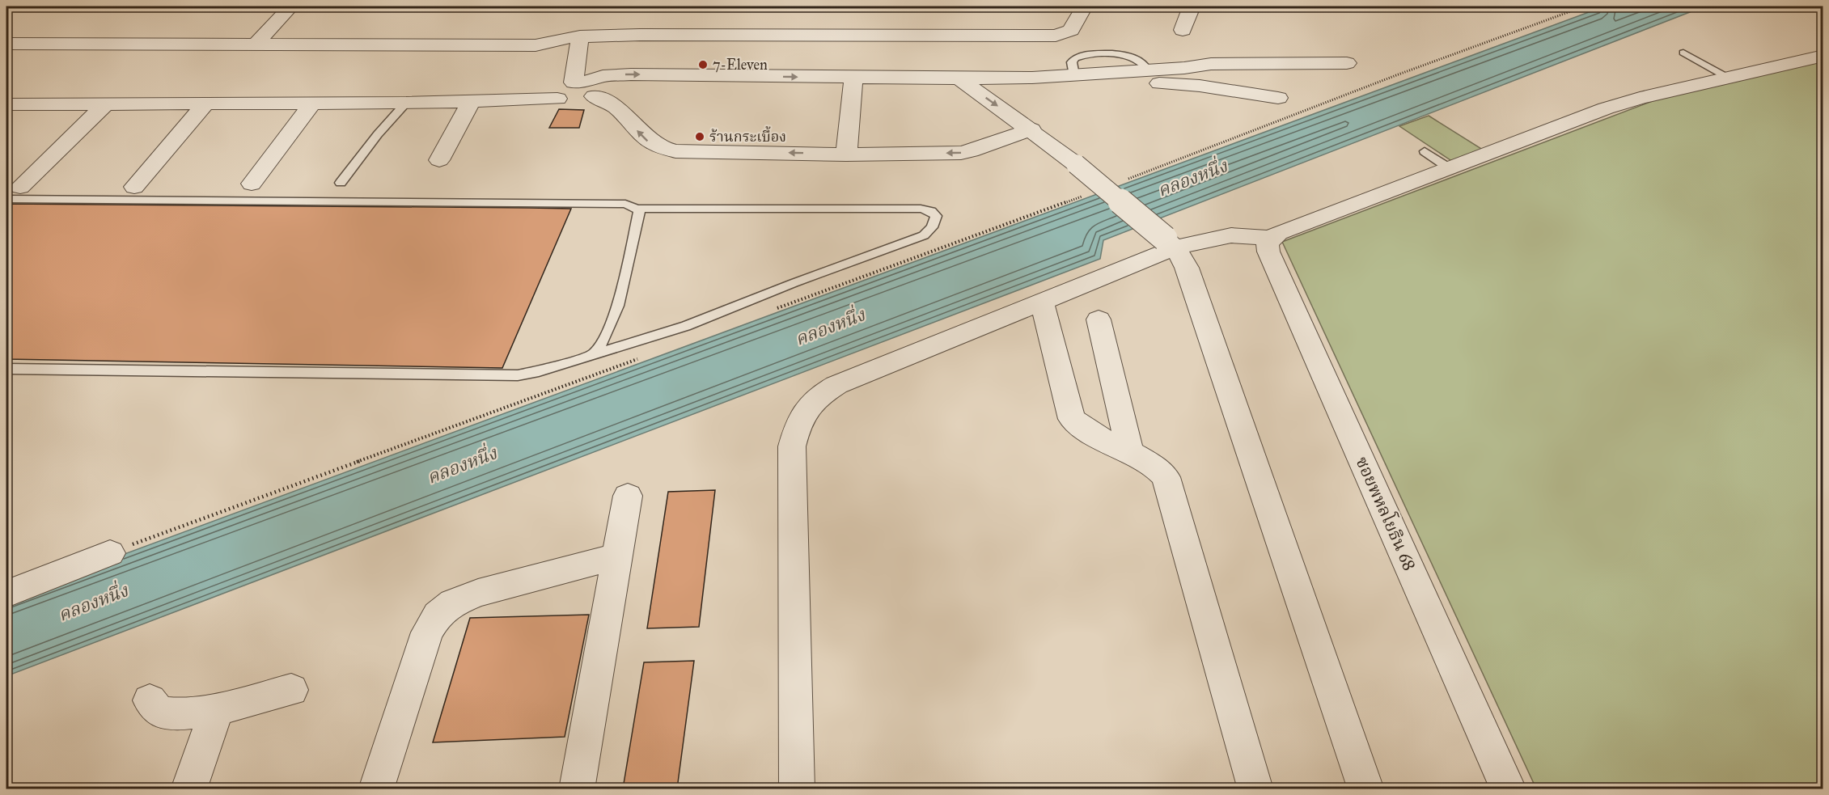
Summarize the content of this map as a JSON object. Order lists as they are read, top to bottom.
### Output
{
  "streets": {
    "street": ["ซอยพหลโยธิน 68"]
  },
  "water": ["คลองหนึ่ง"],
  "places": ["7-Eleven", "ร้านกระเบื้อง"]
}
